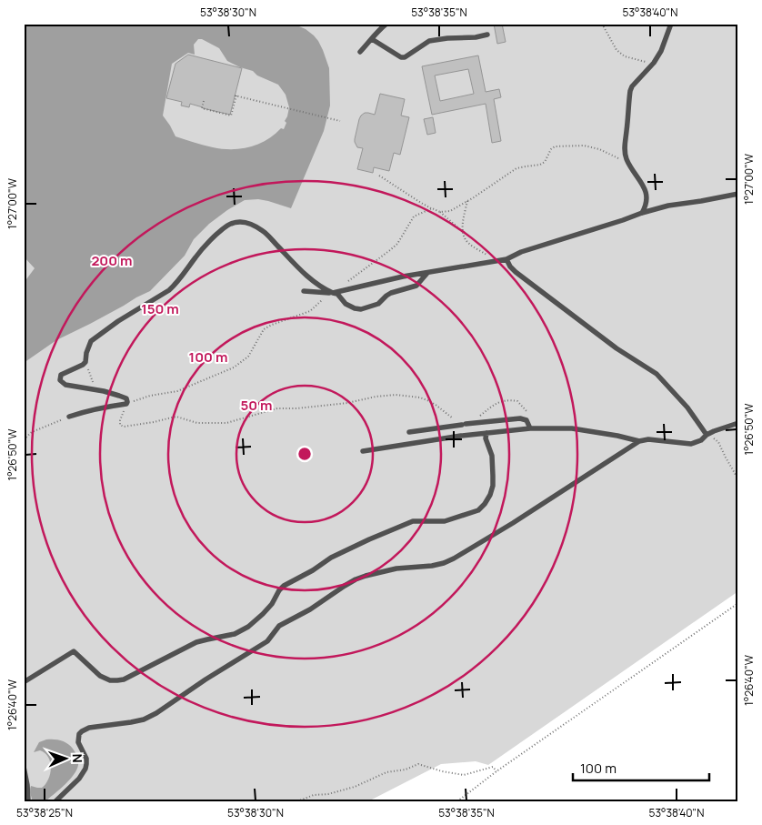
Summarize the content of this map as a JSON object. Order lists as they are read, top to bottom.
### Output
{
  "scale_bar": "100 m",
  "north": "right",
  "coordinates": [
    "53°38'30\"N",
    "53°38'35\"N",
    "53°38'40\"N",
    "1°27'00\"W",
    "1°26'50\"W",
    "1°26'40\"W",
    "53°38'25\"N"
  ],
  "rings": [
    "200 m",
    "150 m",
    "100 m",
    "50 m"
  ]
}
